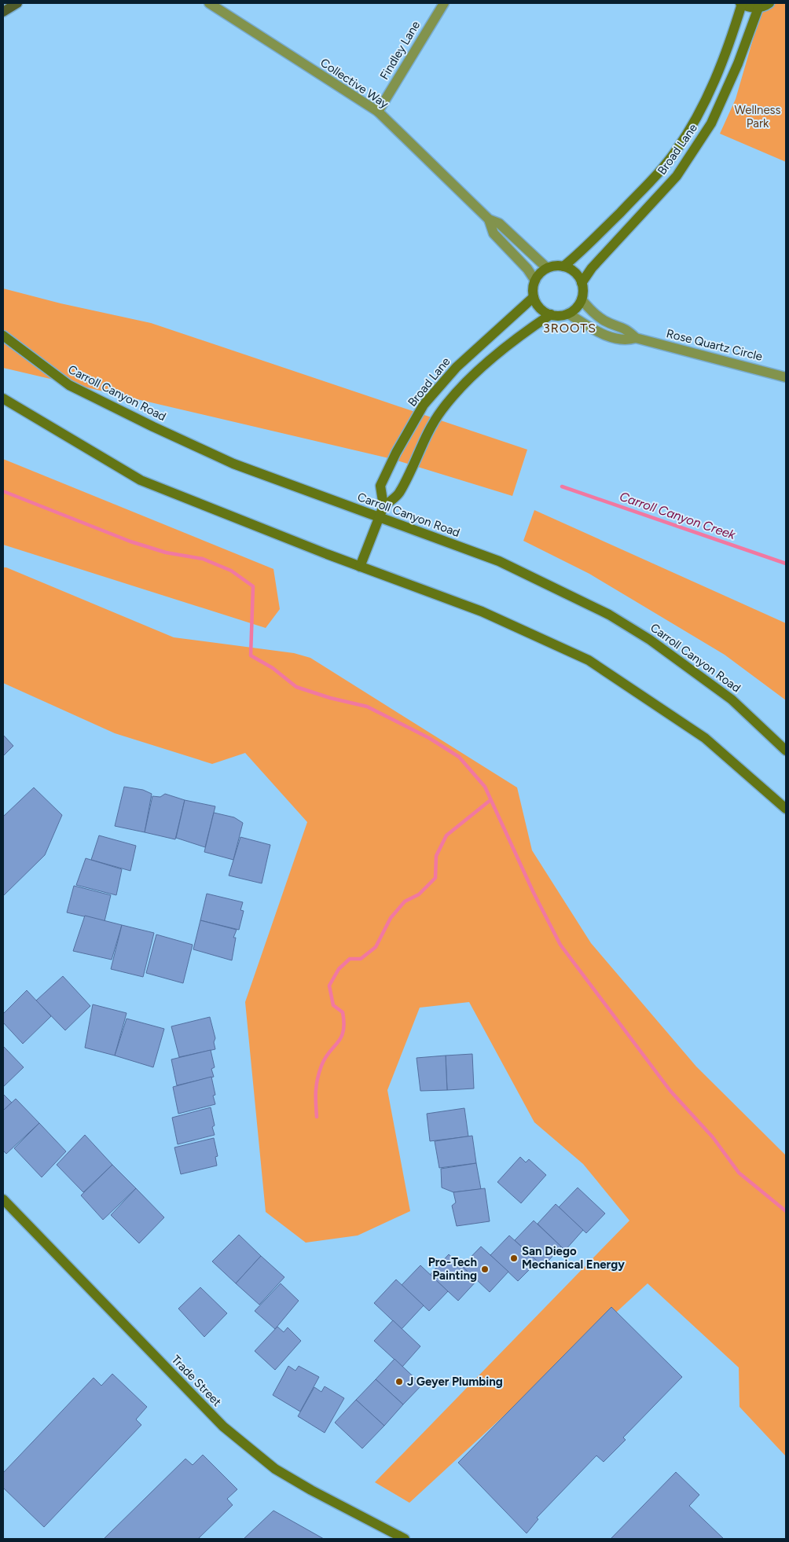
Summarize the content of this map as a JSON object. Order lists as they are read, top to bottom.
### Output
{
  "streets": {
    "street": [
      "Findley Lane",
      "Collective Way",
      "Broad Lane",
      "Rose Quartz Circle",
      "Carroll Canyon Road",
      "Trade Street"
    ]
  },
  "crossings": [
    ["Findley Lane", "Collective Way"],
    ["Collective Way", "Broad Lane"],
    ["Collective Way", "Rose Quartz Circle"],
    ["Broad Lane", "Rose Quartz Circle"],
    ["Broad Lane", "Carroll Canyon Road"]
  ],
  "districts": ["3ROOTS"],
  "water": ["Carroll Canyon Creek"],
  "parks": ["Wellness Park"],
  "places": ["San Diego Mechanical Energy", "Pro-Tech Painting", "J Geyer Plumbing"]
}
